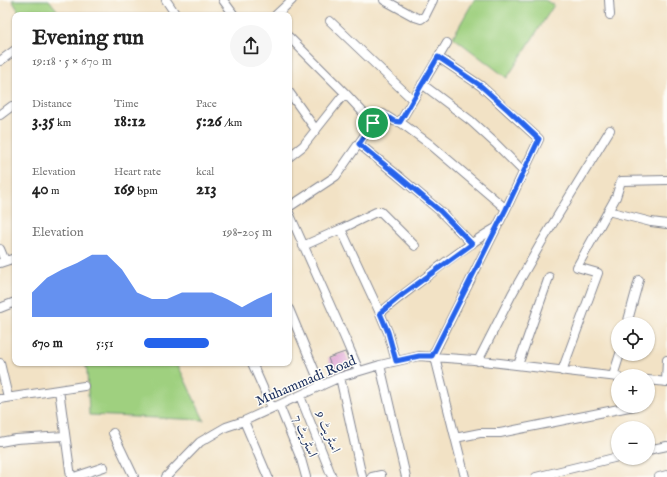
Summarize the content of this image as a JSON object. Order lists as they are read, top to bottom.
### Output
{
  "streets": {
    "street": ["Muhammadi Road", "اسٹریٹ 9", "اسٹریٹ 7"]
  },
  "crossings": [
    ["Muhammadi Road", "اسٹریٹ 9"],
    ["Muhammadi Road", "اسٹریٹ 7"]
  ],
  "page": {
    "heading": ["Evening run", "19:18 · 5 × 670 m"],
    "stats": [
      ["Distance", "3.35 km"],
      ["Time", "18:12"],
      ["Pace", "5:26 /km"],
      ["Elevation", "40 m"],
      ["Heart rate", "169 bpm"],
      ["kcal", "213"]
    ],
    "chart": ["Elevation", "198–205 m"],
    "map_buttons": ["+", "−"],
    "list": [
      {
        "name": "670 m",
        "note": "5:51"
      }
    ]
  }
}
